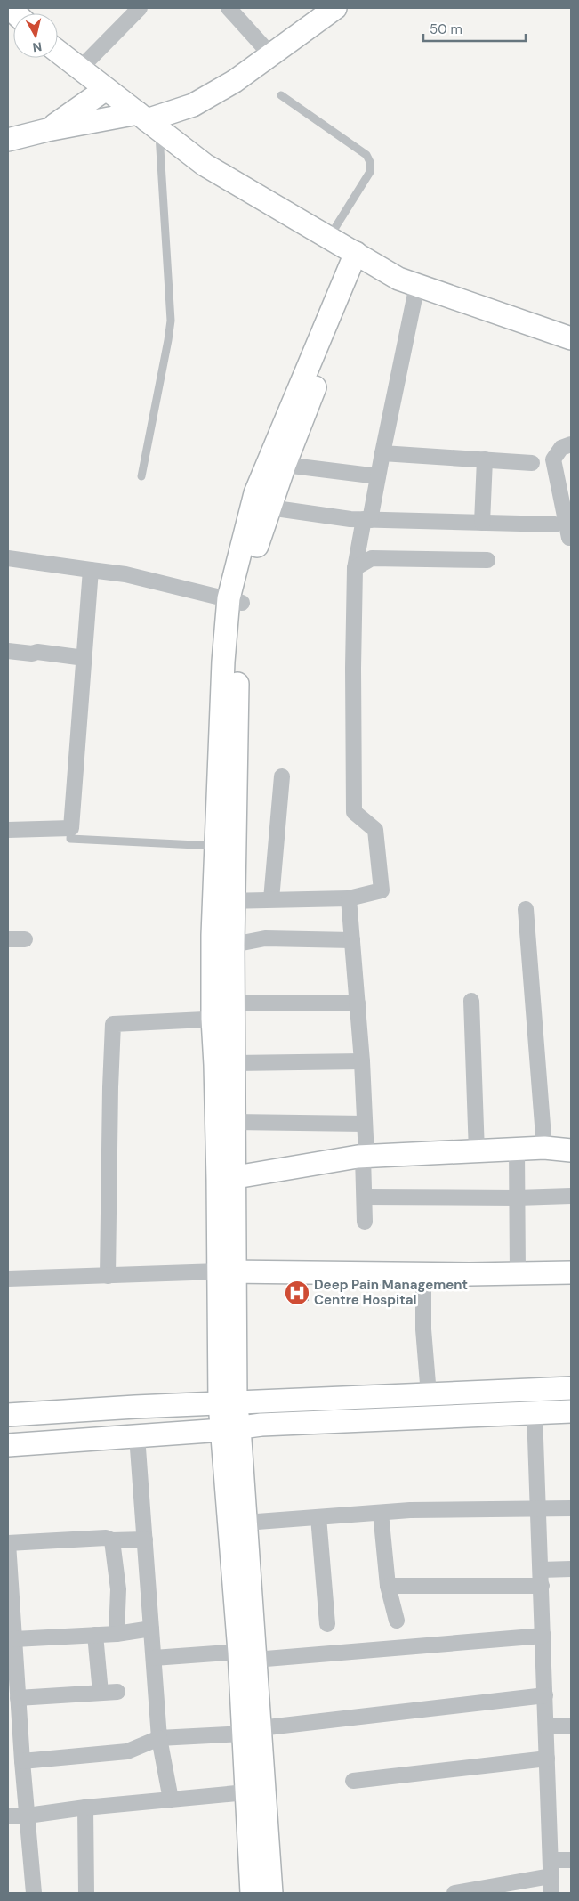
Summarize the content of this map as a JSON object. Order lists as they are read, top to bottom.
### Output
{
  "places": {
    "hospital": ["Deep Pain Management Centre Hospital"]
  },
  "scale_bar": "50 m",
  "north": "bottom"
}
